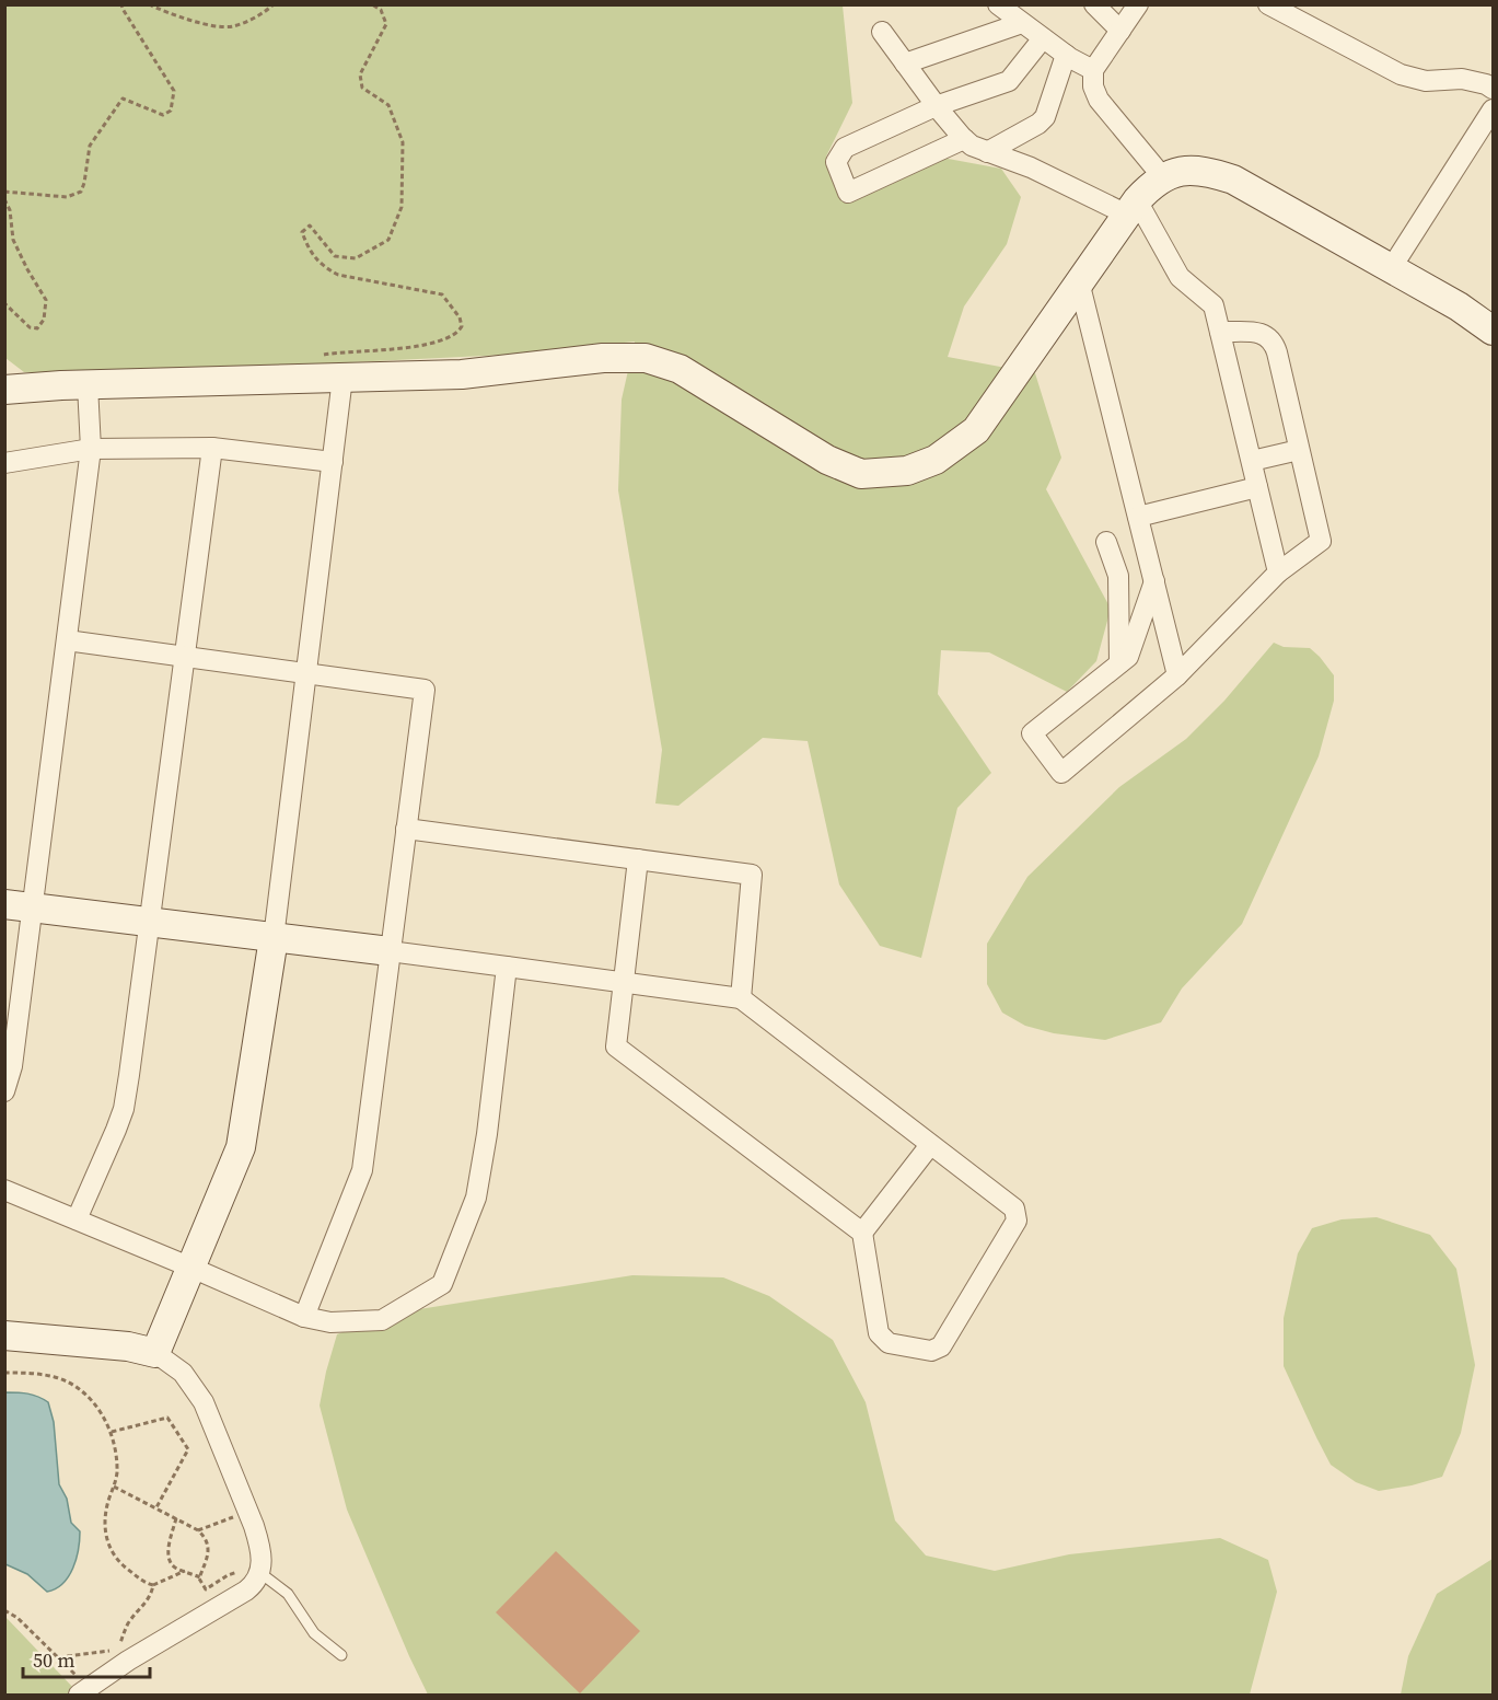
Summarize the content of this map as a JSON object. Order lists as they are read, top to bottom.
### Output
{
  "scale_bar": "50 m"
}
